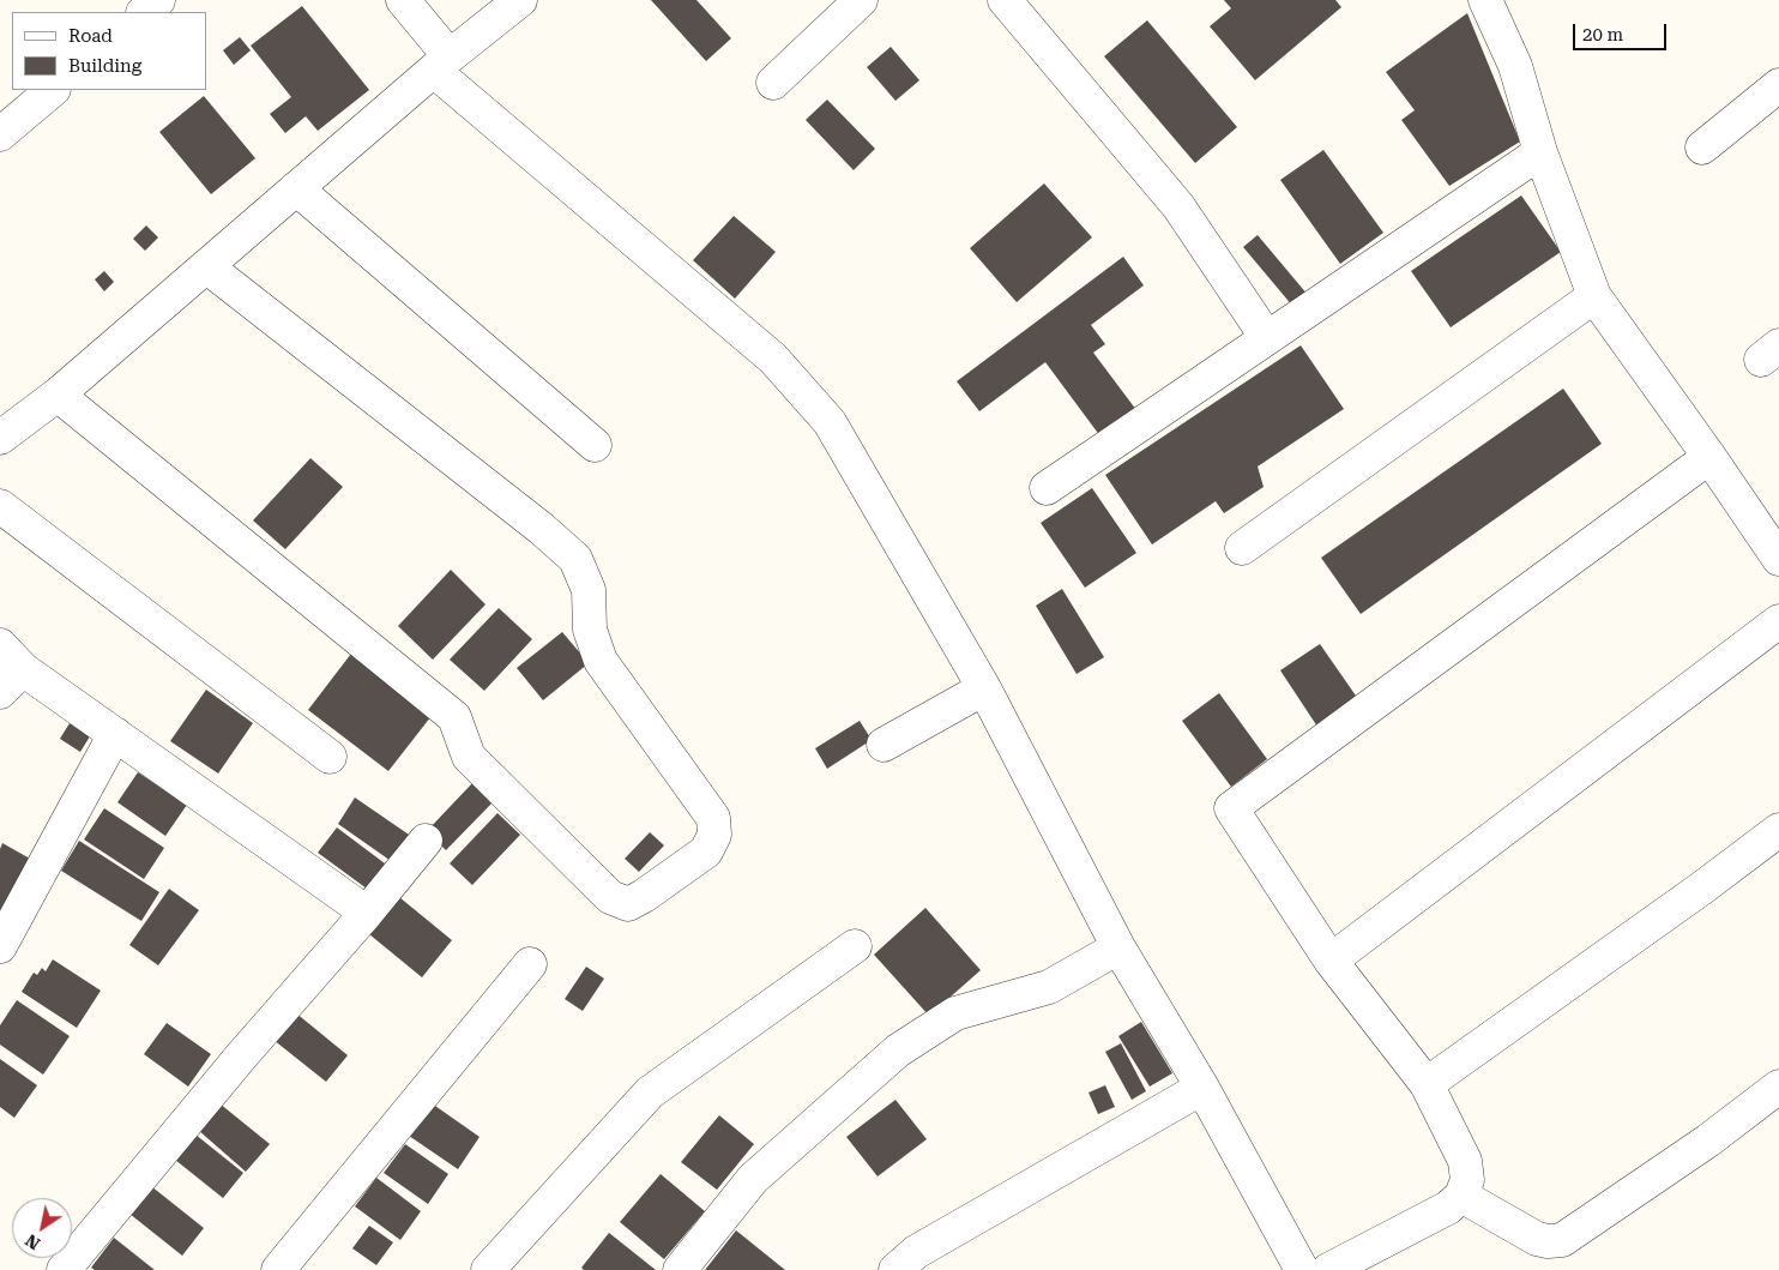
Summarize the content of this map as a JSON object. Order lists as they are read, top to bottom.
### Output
{
  "legend": ["Road", "Building"],
  "scale_bar": "20 m",
  "north": "bottom left"
}
